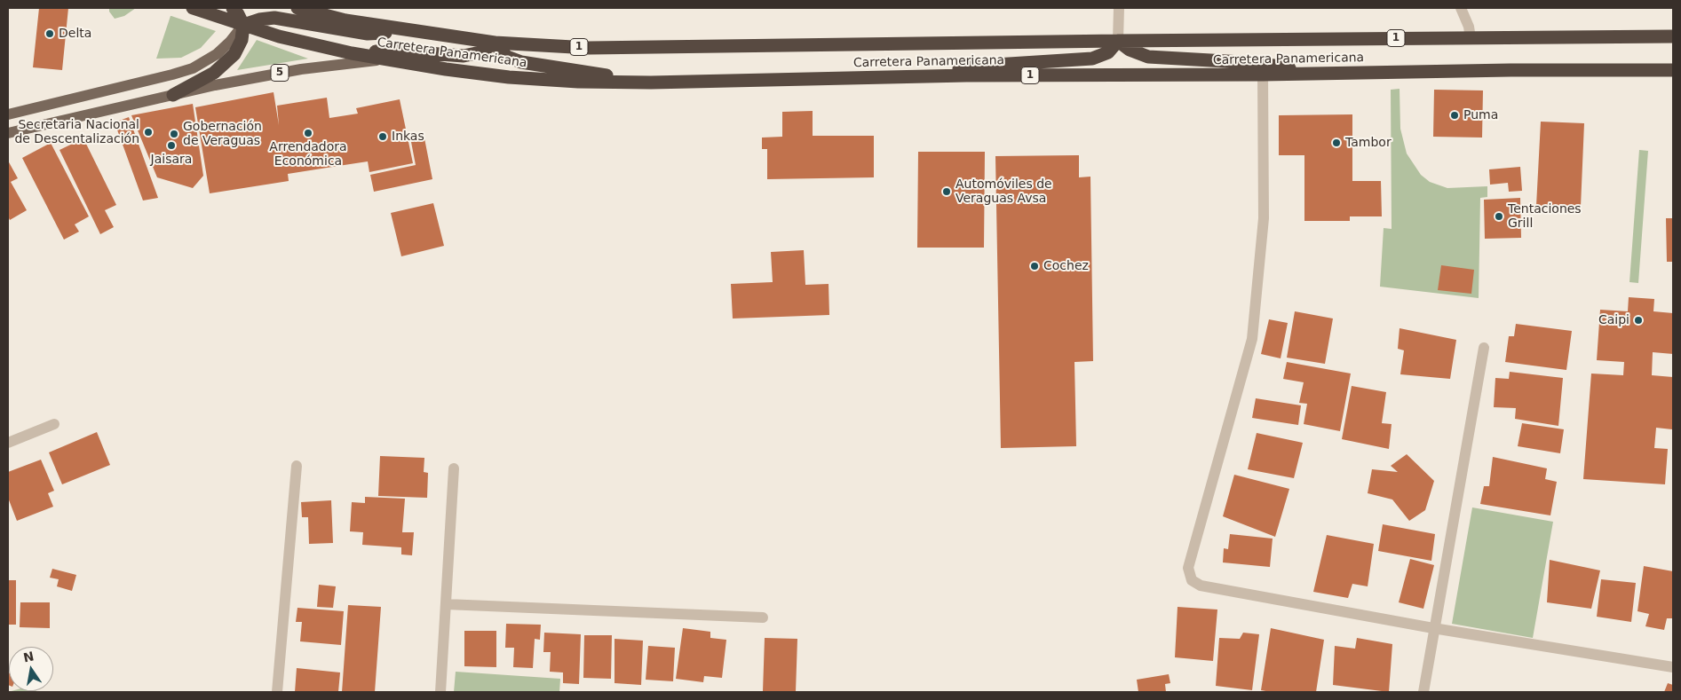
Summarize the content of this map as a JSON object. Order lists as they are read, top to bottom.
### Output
{
  "streets": {
    "highway": ["1", "Carretera Panamericana"],
    "main road": ["5"]
  },
  "crossings": [
    ["Carretera Panamericana", "5"]
  ],
  "places": [
    "Delta",
    "Puma",
    "Secretaria Nacional de Descentalización",
    "Arrendadora Económica",
    "Gobernación de Veraguas",
    "Inkas",
    "Tambor",
    "Jaisara",
    "Automóviles de Veraguas Avsa",
    "Tentaciones Grill",
    "Cochez",
    "Caipi"
  ],
  "north": "top"
}
